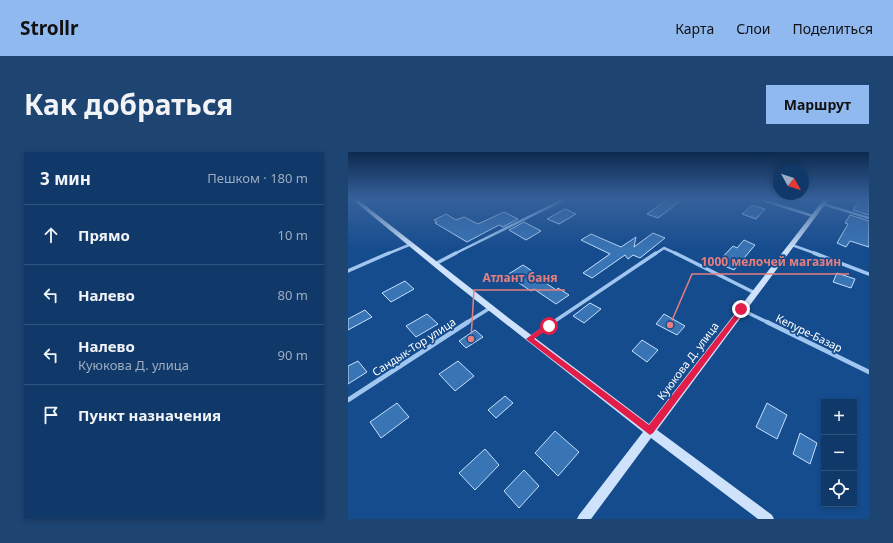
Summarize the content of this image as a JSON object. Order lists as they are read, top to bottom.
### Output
{
  "streets": {
    "street": ["Кепуре-Базар", "Сандык-Тор улица", "Куюкова Д. улица"]
  },
  "crossings": [
    ["Кепуре-Базар", "Куюкова Д. улица"]
  ],
  "places": ["1000 мелочей магазин", "Атлант баня"],
  "north": "bottom right",
  "page": {
    "header": "Strollr",
    "nav": ["Карта", "Слои", "Поделиться"],
    "title": "Как добраться",
    "buttons": "Маршрут",
    "heading": ["3 мин", "Пешком · 180 m"],
    "list": [
      ["Прямо", "10 m"],
      ["Налево", "80 m"],
      ["Налево", "Куюкова Д. улица", "90 m"],
      "Пункт назначения"
    ],
    "map_buttons": ["+", "−"]
  }
}
